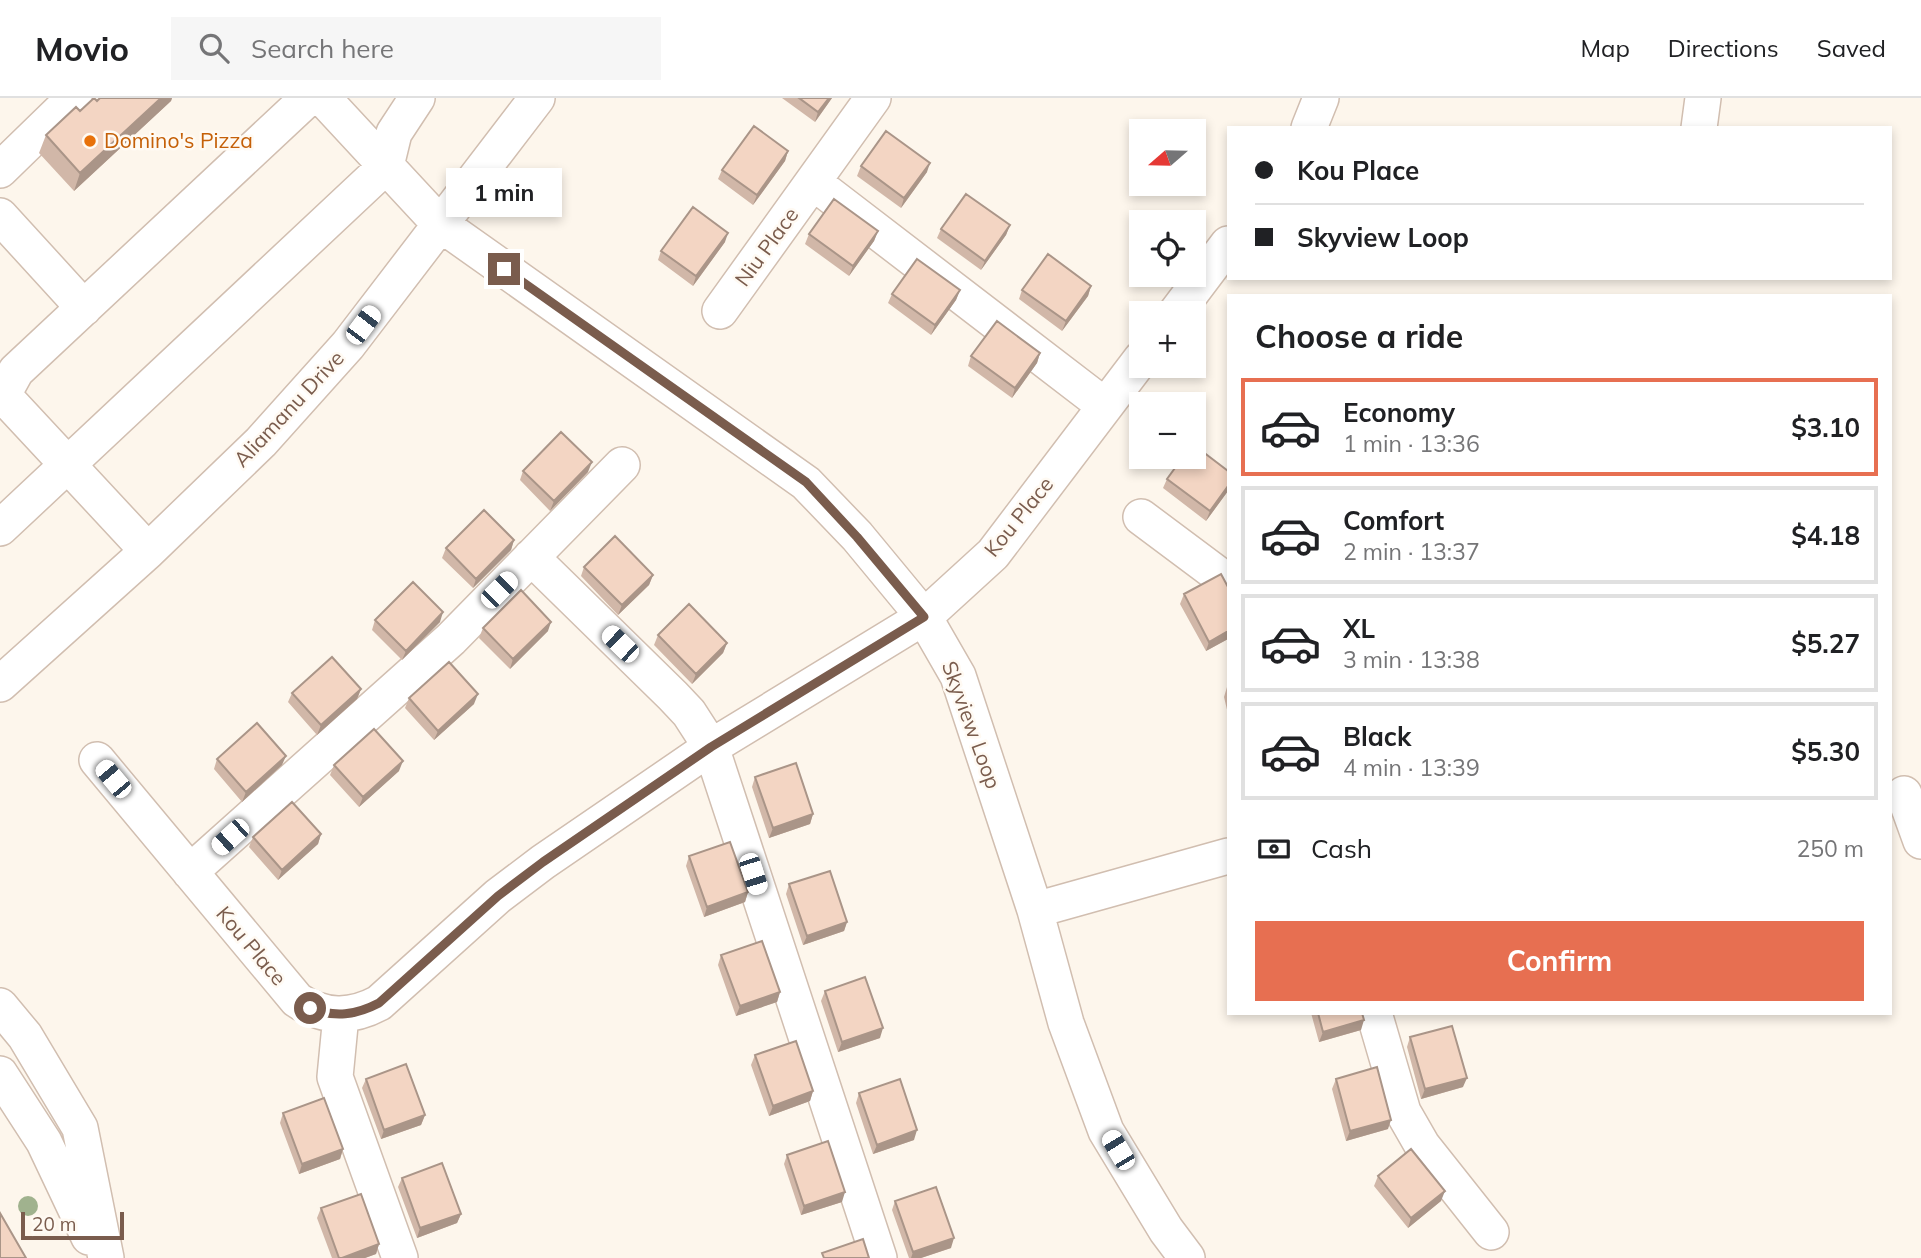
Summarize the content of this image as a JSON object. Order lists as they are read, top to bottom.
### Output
{
  "streets": {
    "street": [
      "Niu Place",
      "Aliamanu Drive",
      "Kou Place",
      "Skyview Loop"
    ]
  },
  "crossings": [
    ["Aliamanu Drive", "Skyview Loop"],
    ["Kou Place", "Skyview Loop"]
  ],
  "places": ["Domino's Pizza"],
  "scale_bar": "20 m",
  "north": "left",
  "page": {
    "header": "Movio",
    "search": "Search here",
    "nav": ["Map", "Directions", "Saved"],
    "map_buttons": ["+", "−"],
    "banner": ["Kou Place", "Skyview Loop"],
    "bubble": "1 min",
    "heading": "Choose a ride",
    "list": [
      {
        "name": "Economy",
        "note": "1 min · 13:36",
        "value": "$3.10"
      },
      {
        "name": "Comfort",
        "note": "2 min · 13:37",
        "value": "$4.18"
      },
      {
        "name": "XL",
        "note": "3 min · 13:38",
        "value": "$5.27"
      },
      {
        "name": "Black",
        "note": "4 min · 13:39",
        "value": "$5.30"
      }
    ],
    "pay": ["Cash", "250 m"],
    "buttons": "Confirm",
    "scale": "20 m"
  }
}
